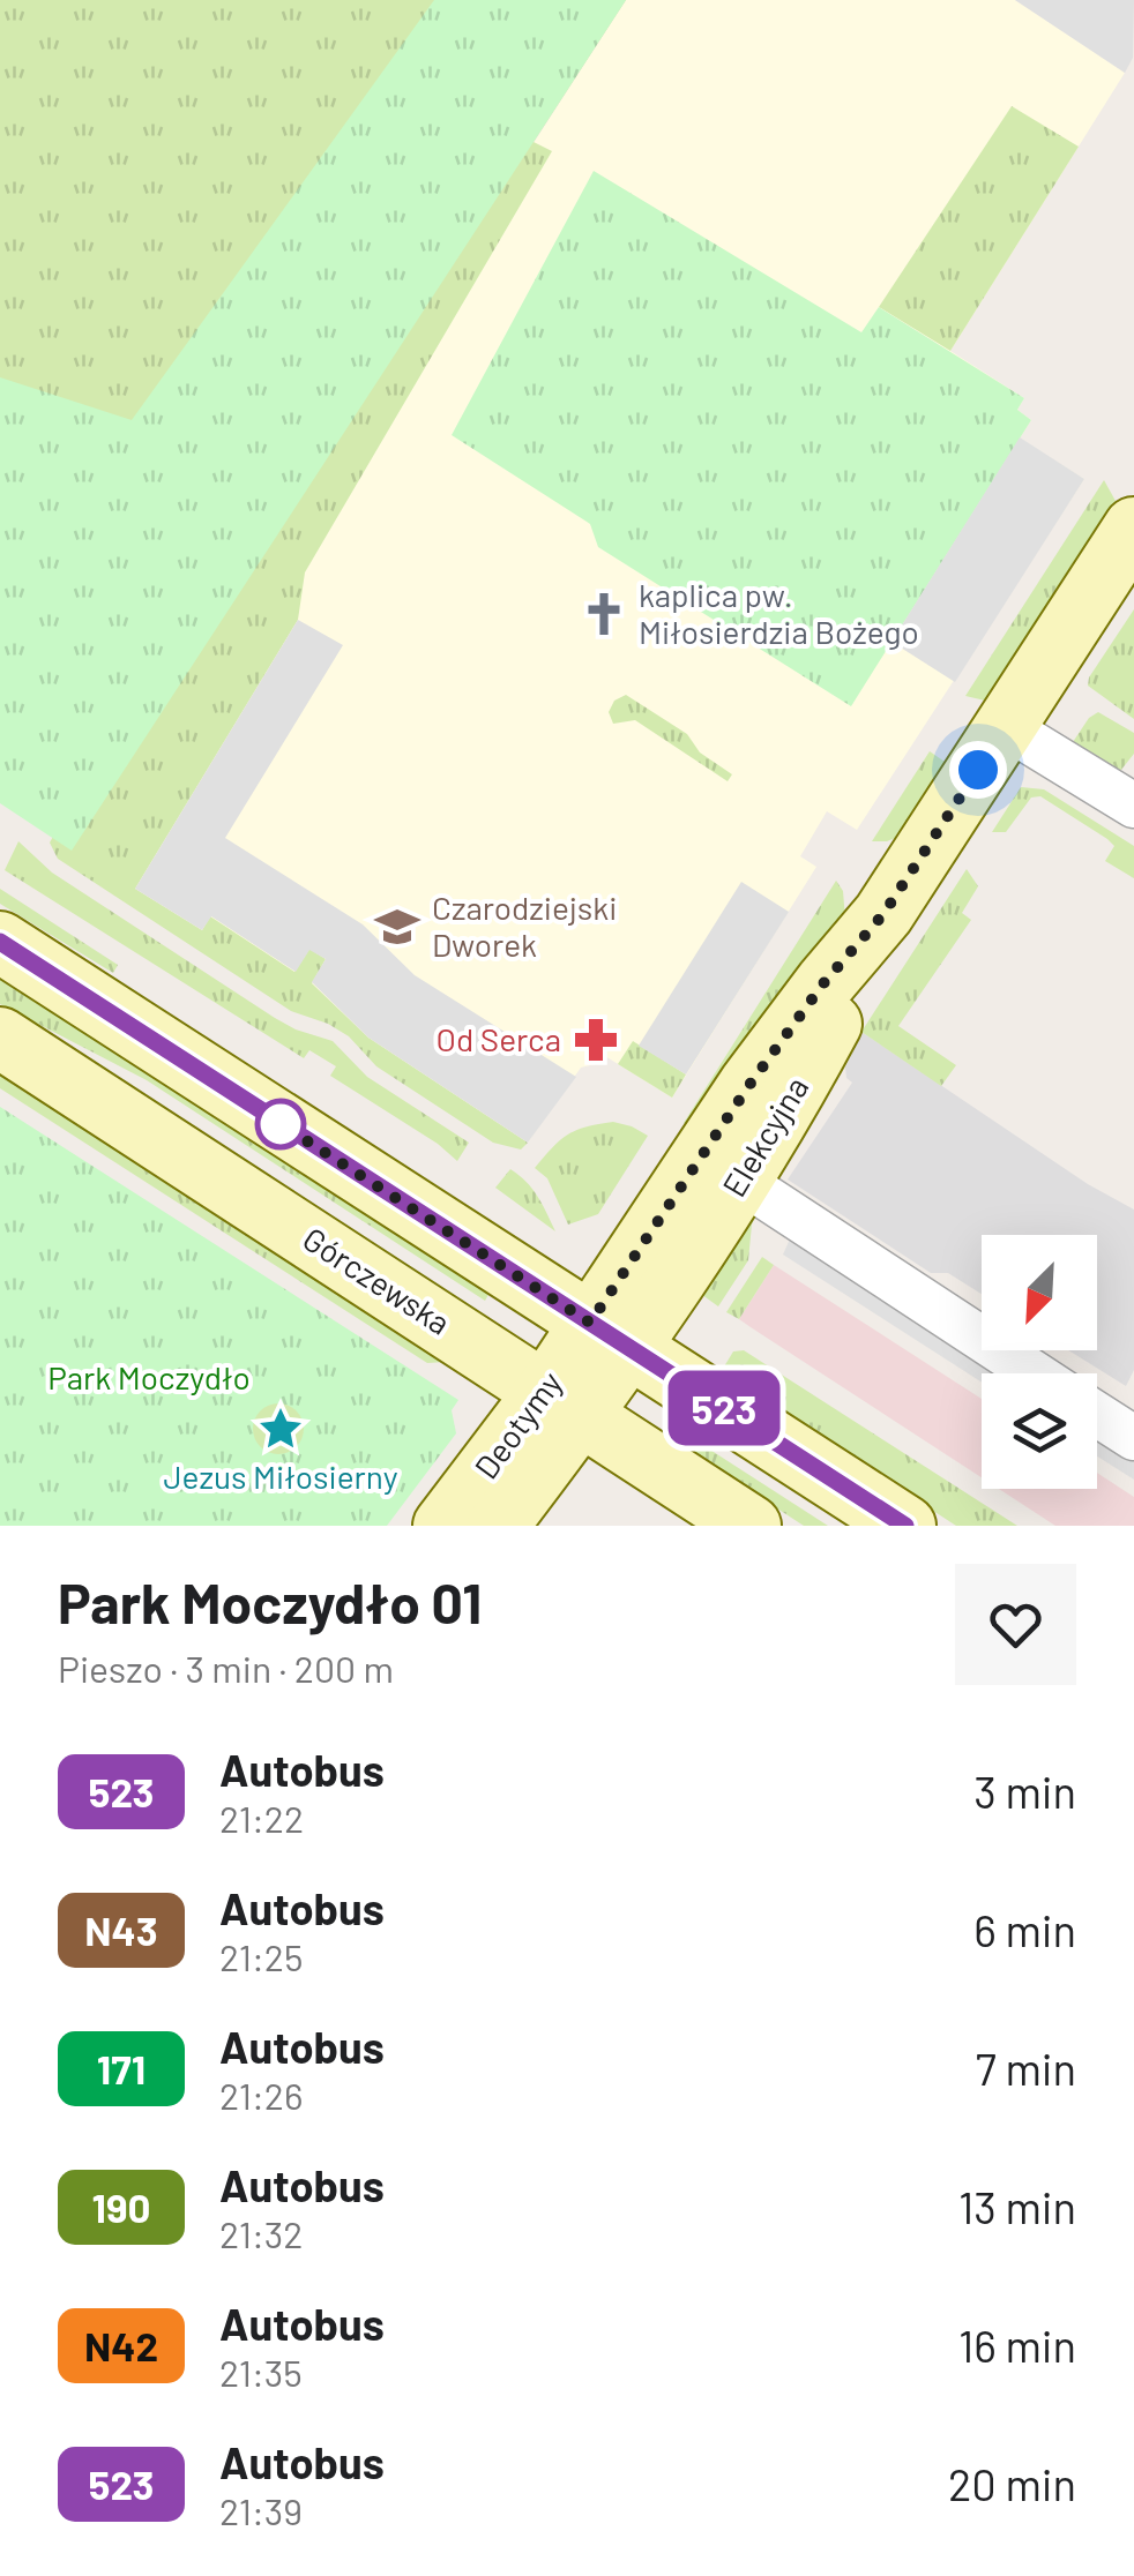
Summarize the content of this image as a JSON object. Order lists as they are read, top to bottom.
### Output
{
  "streets": {
    "main road": ["Elekcyjna", "Górczewska", "Deotymy"]
  },
  "crossings": [
    ["Elekcyjna", "Deotymy"],
    ["Górczewska", "Deotymy"]
  ],
  "parks": ["Park Moczydło"],
  "places": {
    "church": ["kaplica pw. Miłosierdzia Bożego"],
    "school or university": ["Czarodziejski Dworek"],
    "pharmacy": ["Od Serca"],
    "place": ["Jezus Miłosierny"]
  },
  "lines": ["bus line 523"],
  "north": "bottom left",
  "page": {
    "on_map": "523",
    "heading": ["Park Moczydło 01", "Pieszo · 3 min · 200 m"],
    "list": [
      {
        "mark": "523",
        "name": "Autobus",
        "note": "21:22",
        "value": "3 min"
      },
      {
        "mark": "N43",
        "name": "Autobus",
        "note": "21:25",
        "value": "6 min"
      },
      {
        "mark": "171",
        "name": "Autobus",
        "note": "21:26",
        "value": "7 min"
      },
      {
        "mark": "190",
        "name": "Autobus",
        "note": "21:32",
        "value": "13 min"
      },
      {
        "mark": "N42",
        "name": "Autobus",
        "note": "21:35",
        "value": "16 min"
      },
      {
        "mark": "523",
        "name": "Autobus",
        "note": "21:39",
        "value": "20 min"
      }
    ]
  }
}
